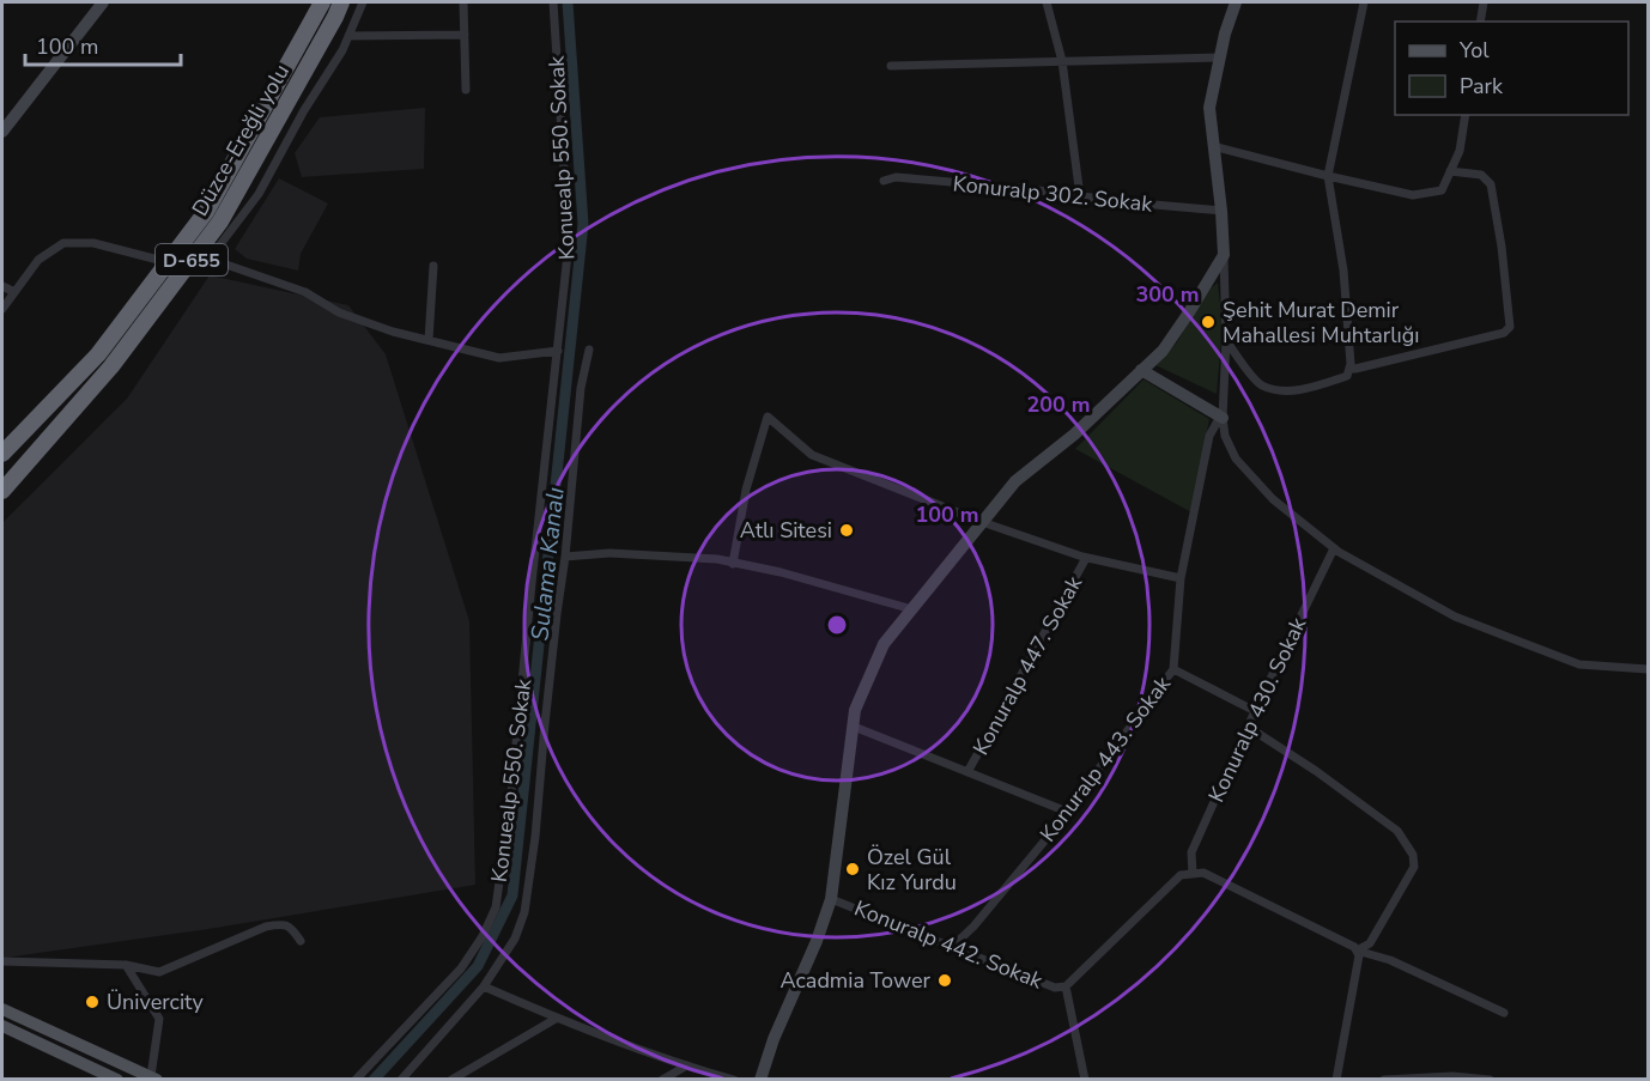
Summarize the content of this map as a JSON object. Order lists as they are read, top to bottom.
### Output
{
  "streets": {
    "highway": ["Düzce-Ereğli yolu", "D-655"],
    "street": [
      "Konuealp 550. Sokak",
      "Konuralp 302. Sokak",
      "Konuralp 447. Sokak",
      "Konuralp 430. Sokak",
      "Konuralp 443. Sokak",
      "Konuralp 442. Sokak"
    ]
  },
  "crossings": [
    ["Konuralp 430. Sokak", "Konuralp 442. Sokak"],
    ["Konuralp 443. Sokak", "Konuralp 442. Sokak"]
  ],
  "water": ["Sulama Kanalı"],
  "places": [
    "Şehit Murat Demir Mahallesi Muhtarlığı",
    "Atlı Sitesi",
    "Özel Gül Kız Yurdu",
    "Acadmia Tower",
    "Ünivercity"
  ],
  "legend": ["Yol", "Park"],
  "scale_bar": "100 m",
  "rings": ["300 m", "200 m", "100 m"]
}
